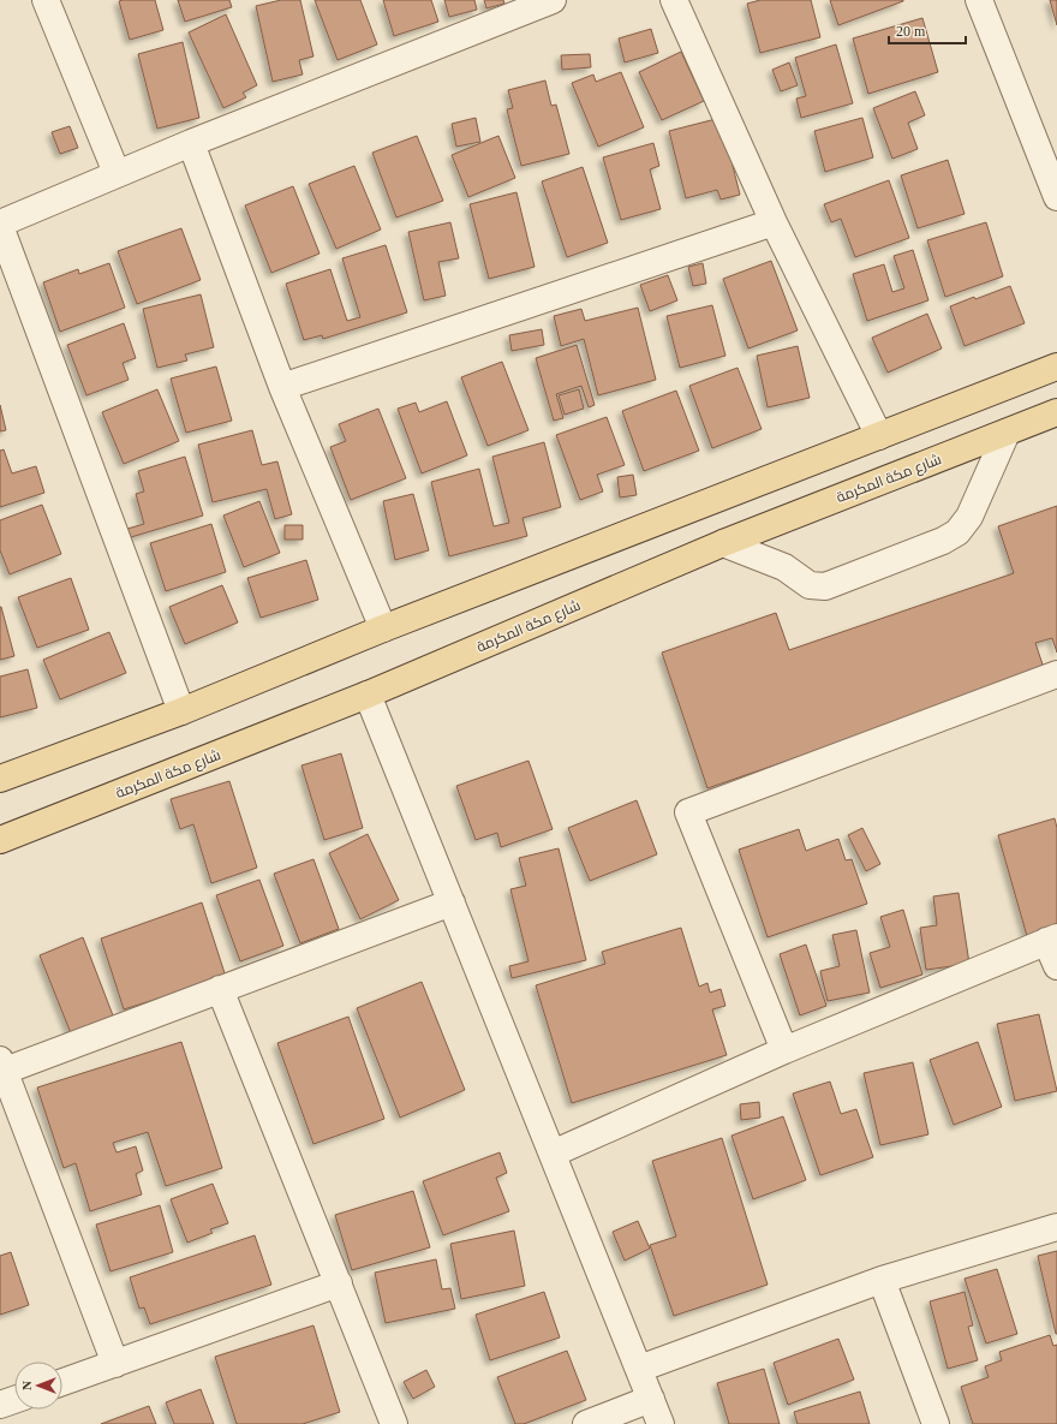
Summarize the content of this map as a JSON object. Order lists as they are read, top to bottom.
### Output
{
  "streets": {
    "main road": ["شارع مكة المكرمة"]
  },
  "scale_bar": "20 m",
  "north": "left"
}
